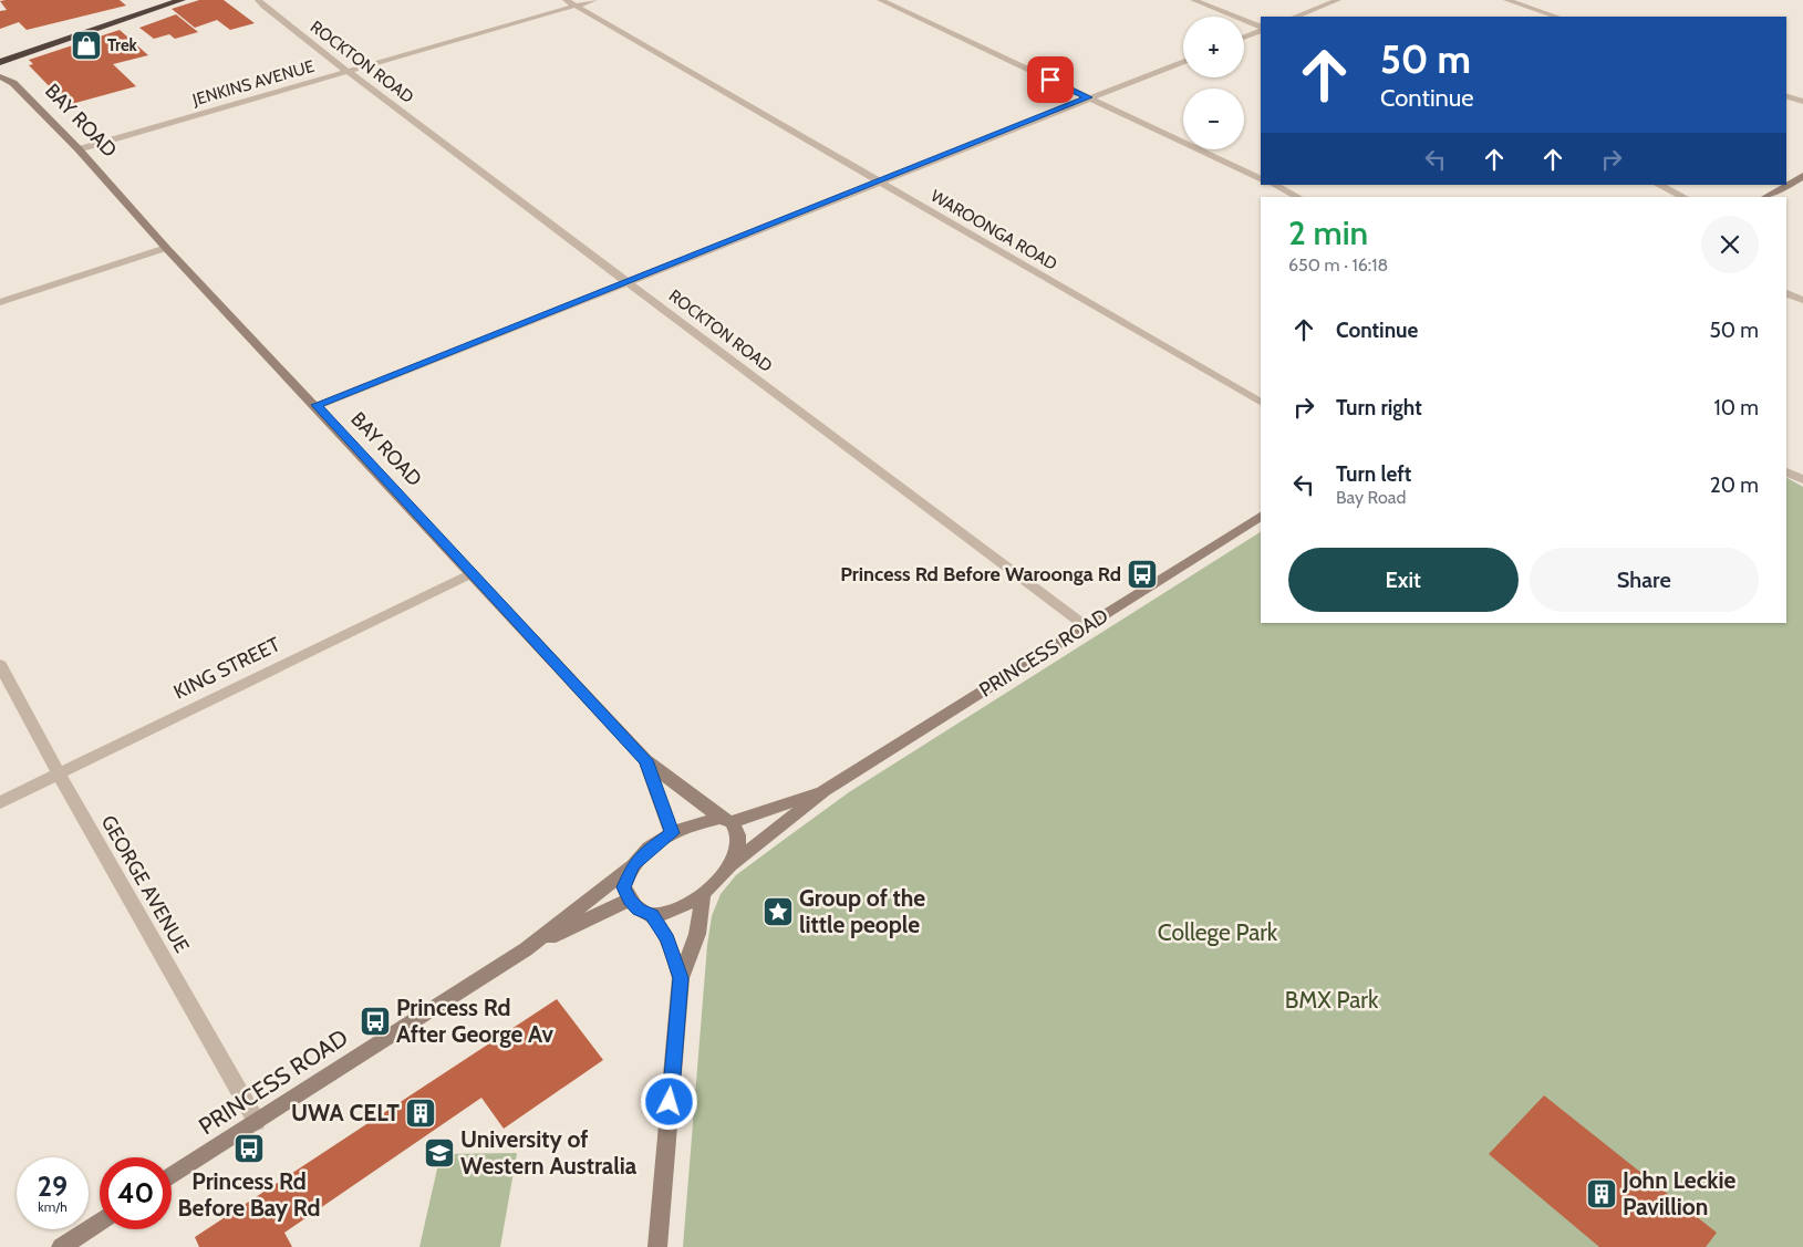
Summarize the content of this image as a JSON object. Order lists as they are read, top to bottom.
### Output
{
  "streets": {
    "street": [
      "ROCKTON ROAD",
      "JENKINS AVENUE",
      "BAY ROAD",
      "WAROONGA ROAD",
      "PRINCESS ROAD",
      "KING STREET",
      "GEORGE AVENUE"
    ]
  },
  "crossings": [
    ["ROCKTON ROAD", "JENKINS AVENUE"],
    ["ROCKTON ROAD", "PRINCESS ROAD"],
    ["JENKINS AVENUE", "BAY ROAD"],
    ["JENKINS AVENUE", "WAROONGA ROAD"],
    ["BAY ROAD", "PRINCESS ROAD"],
    ["BAY ROAD", "KING STREET"],
    ["PRINCESS ROAD", "GEORGE AVENUE"],
    ["KING STREET", "GEORGE AVENUE"]
  ],
  "parks": ["College Park", "BMX Park"],
  "places": {
    "shop": ["Trek"],
    "bus stop": ["Princess Rd Before Waroonga Rd", "Princess Rd After George Av", "Princess Rd Before Bay Rd"],
    "place": ["Group of the little people"],
    "building": ["UWA CELT", "John Leckie Pavillion"],
    "school or university": ["University of Western Australia"]
  },
  "page": {
    "map_buttons": ["+", "−"],
    "turn": ["50 m", "Continue"],
    "heading": ["2 min", "650 m · 16:18"],
    "list": [
      {
        "name": "Continue",
        "value": "50 m"
      },
      {
        "name": "Turn right",
        "value": "10 m"
      },
      {
        "name": "Turn left",
        "note": "Bay Road",
        "value": "20 m"
      }
    ],
    "buttons": ["Exit", "Share"],
    "speed": "29 km/h",
    "limit": "40"
  }
}
